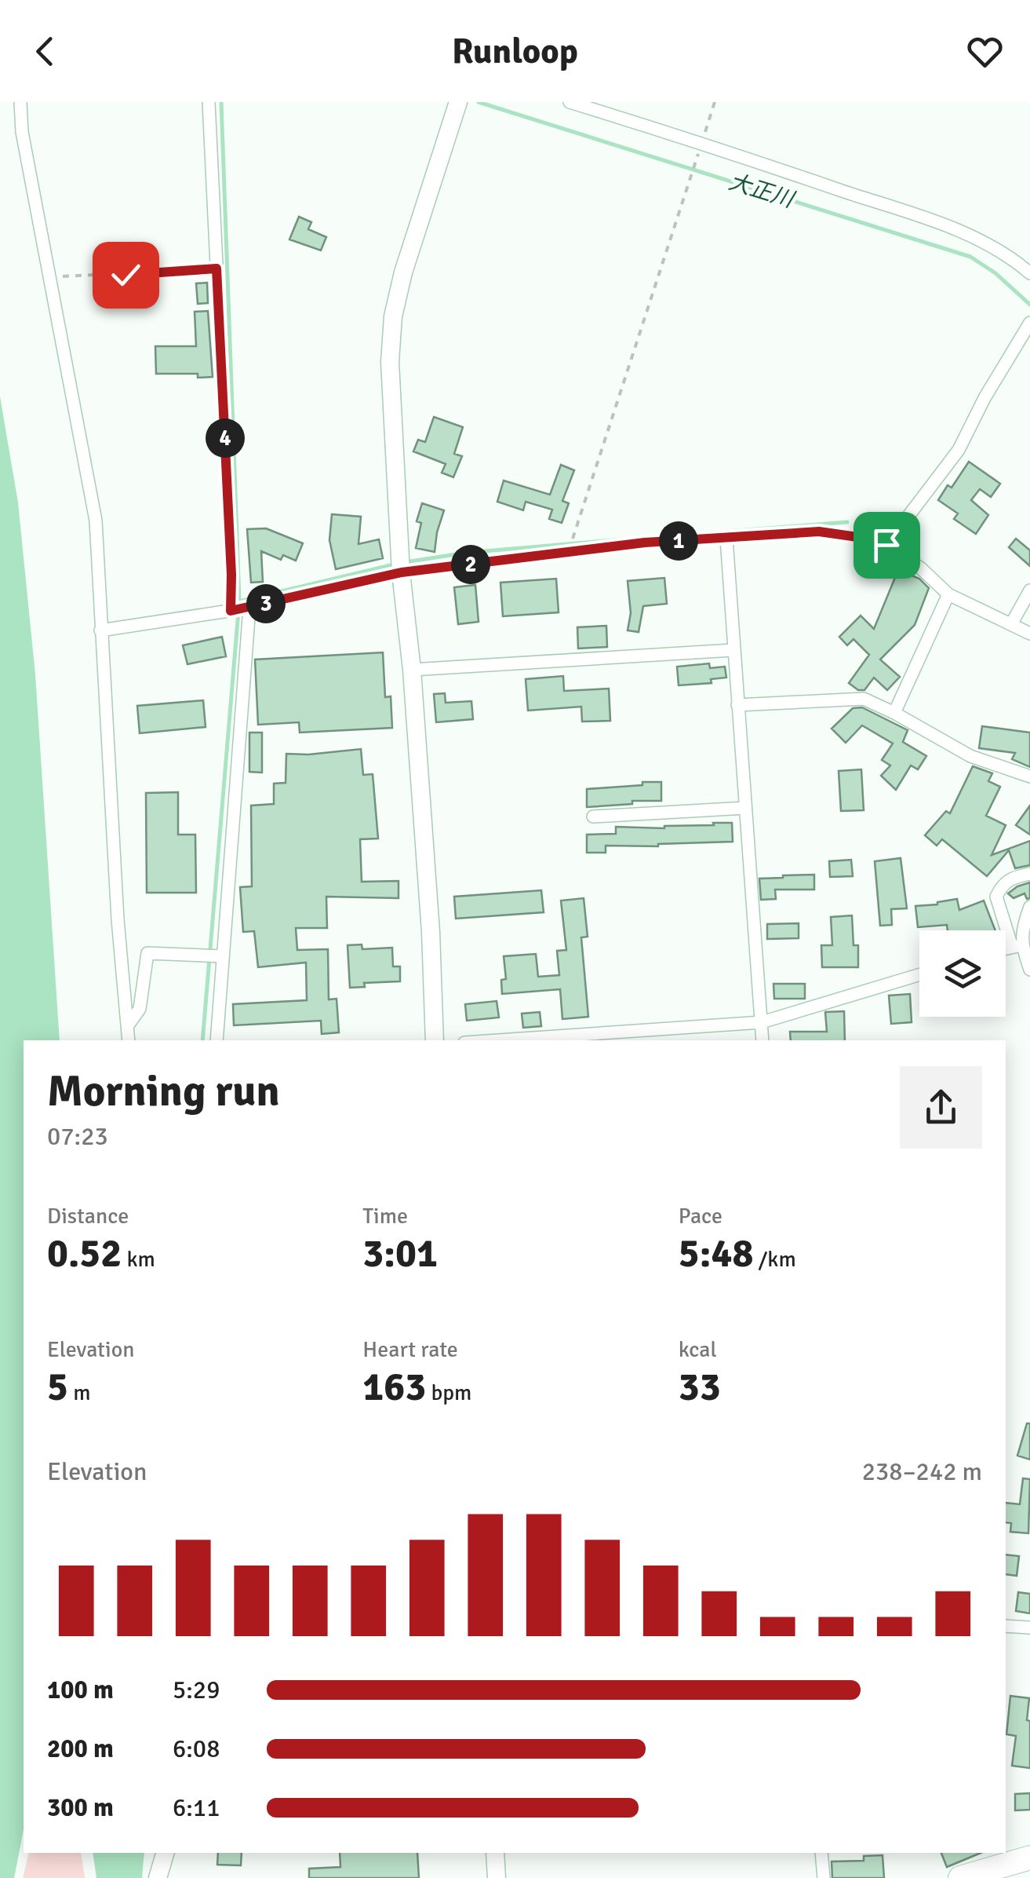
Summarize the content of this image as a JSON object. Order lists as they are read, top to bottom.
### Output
{
  "water": ["大正川"],
  "page": {
    "header": "Runloop",
    "pins": [
      "4",
      "1",
      "2",
      "3"
    ],
    "heading": ["Morning run", "07:23"],
    "stats": [
      ["Distance", "0.52 km"],
      ["Time", "3:01"],
      ["Pace", "5:48 /km"],
      ["Elevation", "5 m"],
      ["Heart rate", "163 bpm"],
      ["kcal", "33"]
    ],
    "chart": ["Elevation", "238–242 m"],
    "list": [
      {
        "name": "100 m",
        "note": "5:29"
      },
      {
        "name": "200 m",
        "note": "6:08"
      },
      {
        "name": "300 m",
        "note": "6:11"
      }
    ]
  }
}
